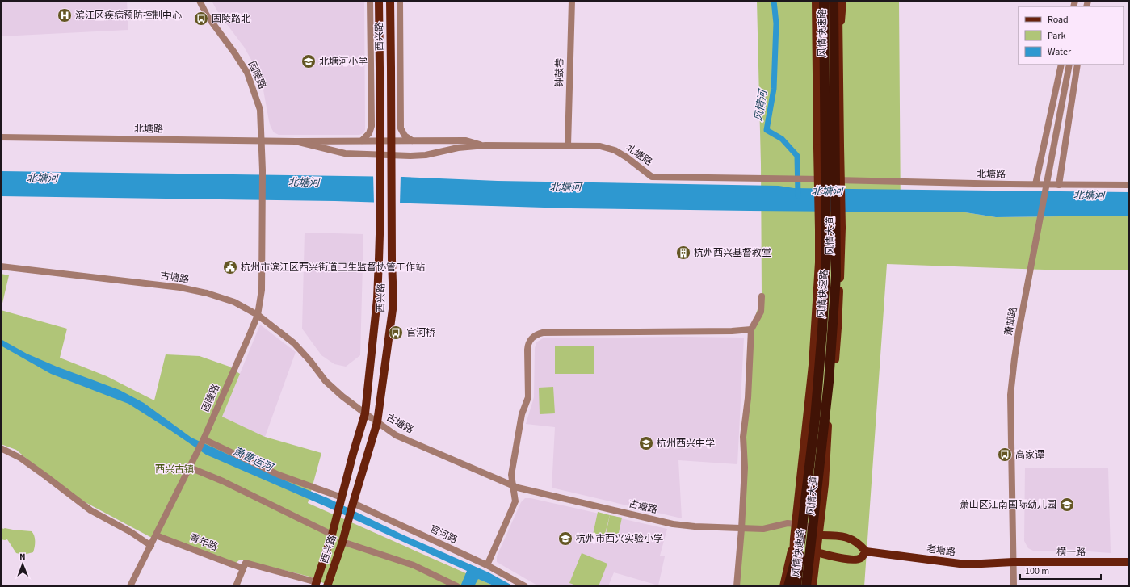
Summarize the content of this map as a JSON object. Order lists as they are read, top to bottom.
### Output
{
  "streets": {
    "highway": ["风情快速路"],
    "main road": [
      "西兴路",
      "风情大道",
      "老塘路",
      "横一路"
    ],
    "street": [
      "钟鼓巷",
      "固陵路",
      "北塘路",
      "古塘路",
      "萧邮路",
      "官河路",
      "青年路"
    ]
  },
  "crossings": [
    ["风情快速路", "风情大道"],
    ["西兴路", "北塘路"],
    ["西兴路", "古塘路"],
    ["西兴路", "官河路"],
    ["西兴路", "青年路"],
    ["钟鼓巷", "北塘路"],
    ["固陵路", "北塘路"],
    ["固陵路", "古塘路"],
    ["固陵路", "青年路"],
    ["北塘路", "萧邮路"],
    ["风情大道", "古塘路"],
    ["萧邮路", "老塘路"],
    ["萧邮路", "横一路"],
    ["老塘路", "横一路"]
  ],
  "water": ["风情河", "北塘河", "萧曹运河"],
  "parks": ["西兴古镇"],
  "places": {
    "hospital": ["滨江区疾病预防控制中心"],
    "bus stop": ["固陵路北", "官河桥", "高家谭"],
    "school or university": [
      "北塘河小学",
      "杭州西兴中学",
      "萧山区江南国际幼儿园",
      "杭州市西兴实验小学"
    ],
    "building": ["杭州西兴基督教堂"],
    "public building": ["杭州市滨江区西兴街道卫生监督协管工作站"]
  },
  "legend": ["Road", "Park", "Water"],
  "scale_bar": "100 m",
  "north": "top"
}
